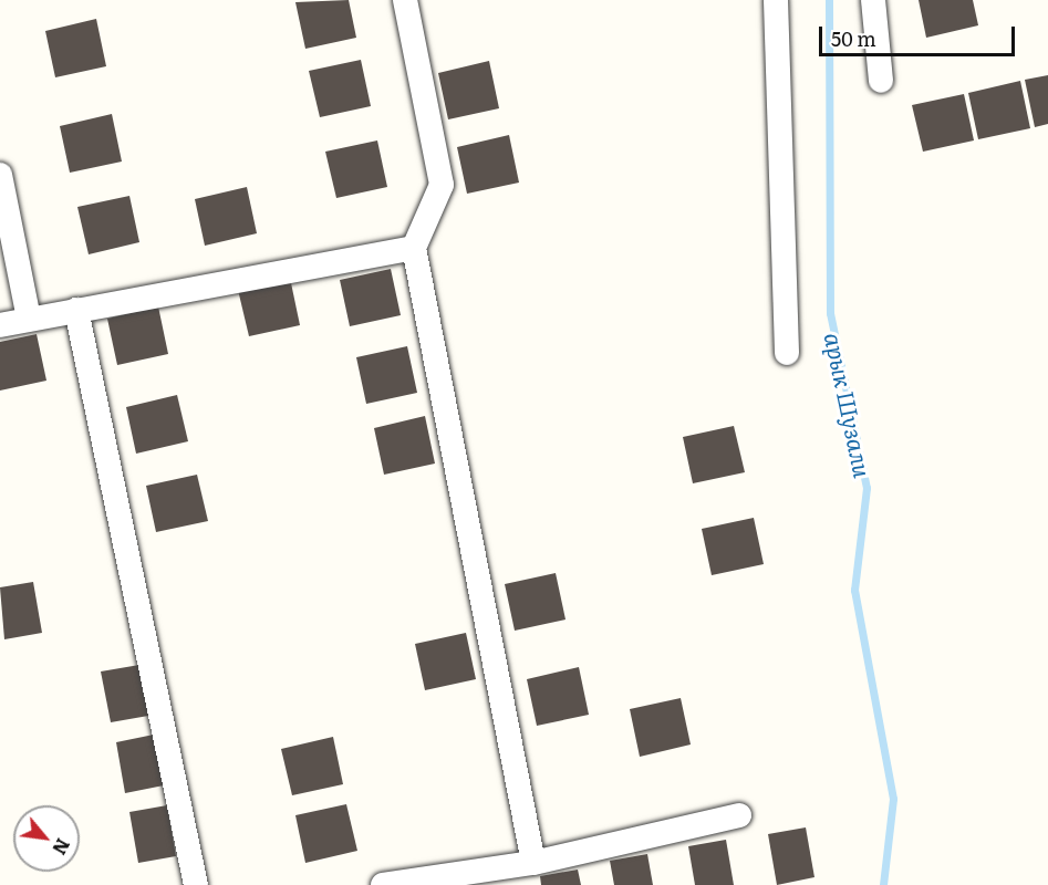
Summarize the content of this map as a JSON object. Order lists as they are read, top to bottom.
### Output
{
  "water": ["арык Шузали"],
  "scale_bar": "50 m",
  "north": "bottom right"
}
